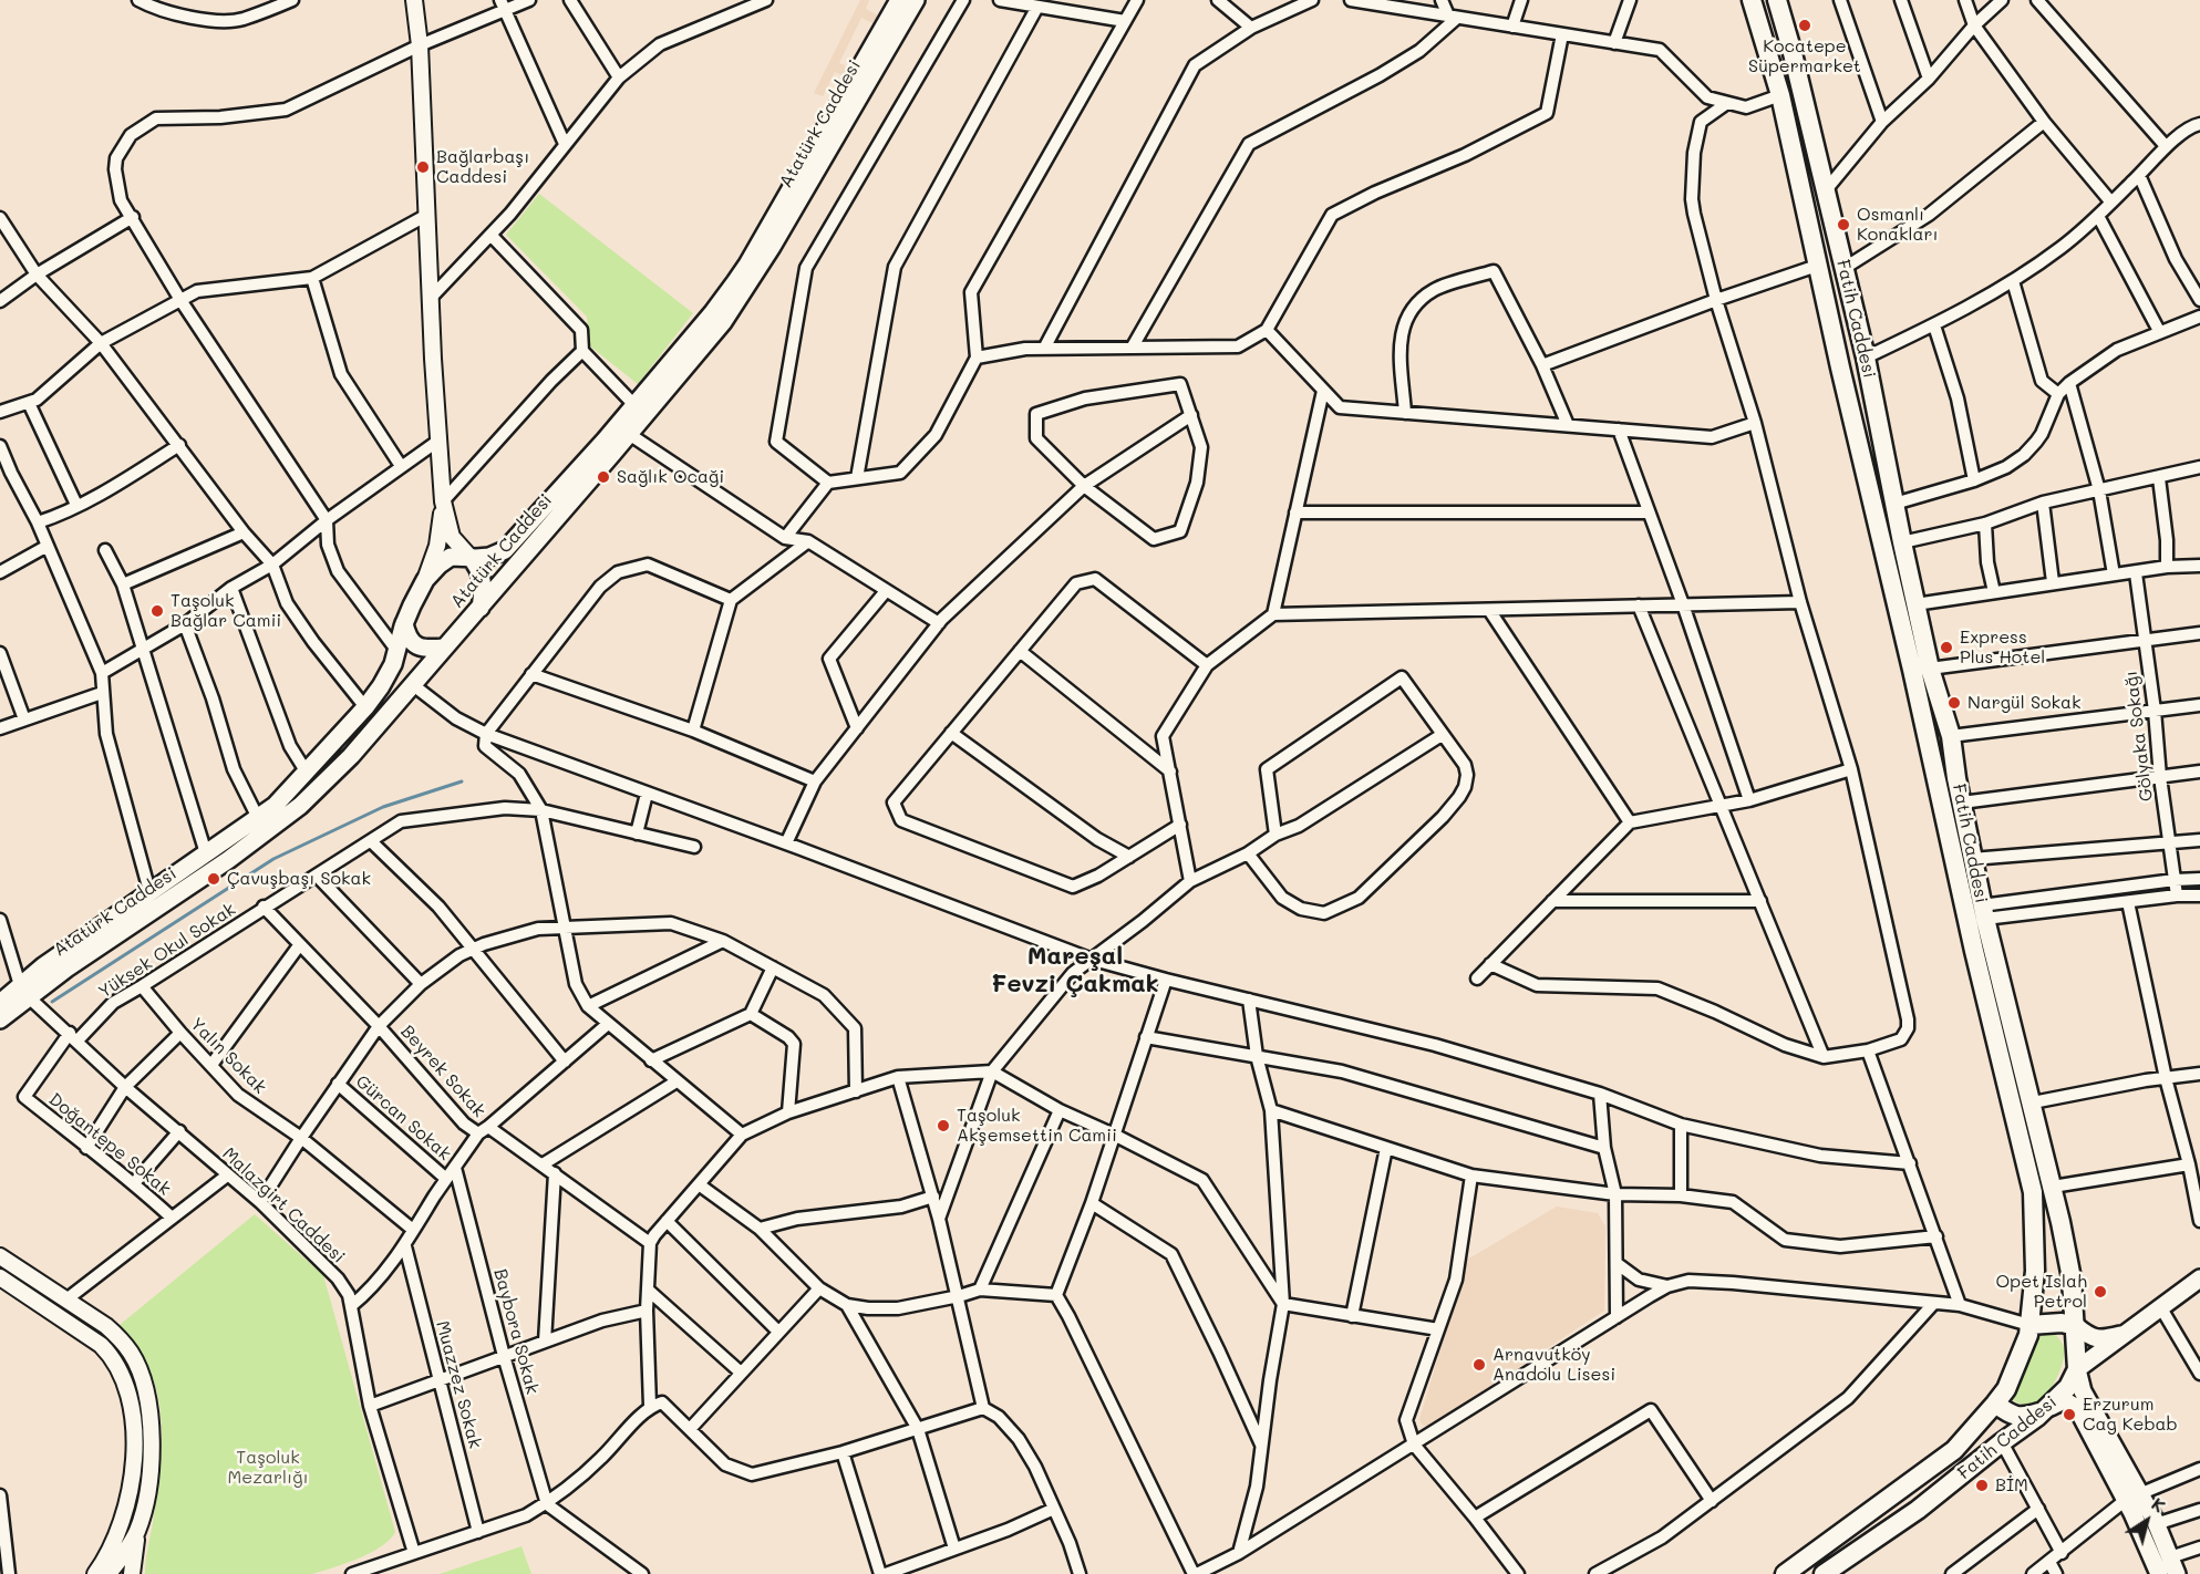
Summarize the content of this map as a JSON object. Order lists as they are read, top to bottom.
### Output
{
  "streets": {
    "main road": ["Atatürk Caddesi", "Fatih Caddesi"],
    "street": [
      "Gölyaka Sokağı",
      "Yüksek Okul Sokak",
      "Yalın Sokak",
      "Beyrek Sokak",
      "Gürcan Sokak",
      "Doğantepe Sokak",
      "Malazgirt Caddesi",
      "Baybora Sokak",
      "Muazzez Sokak"
    ]
  },
  "crossings": [
    ["Atatürk Caddesi", "Malazgirt Caddesi"],
    ["Yüksek Okul Sokak", "Yalın Sokak"],
    ["Yüksek Okul Sokak", "Beyrek Sokak"],
    ["Yüksek Okul Sokak", "Doğantepe Sokak"],
    ["Yüksek Okul Sokak", "Malazgirt Caddesi"],
    ["Doğantepe Sokak", "Malazgirt Caddesi"]
  ],
  "districts": ["Mareşal Fevzi Çakmak"],
  "parks": ["Taşoluk Mezarlığı"],
  "places": [
    "Kocatepe Süpermarket",
    "Bağlarbaşı Caddesi",
    "Osmanlı Konakları",
    "Sağlık Ocaği",
    "Taşoluk Bağlar Camii",
    "Express Plus Hotel",
    "Nargül Sokak",
    "Çavuşbaşı Sokak",
    "Taşoluk Akşemsettin Camii",
    "Opet Islah Petrol",
    "Arnavutköy Anadolu Lisesi",
    "Erzurum Cag Kebab",
    "BİM"
  ],
  "north": "top right"
}
